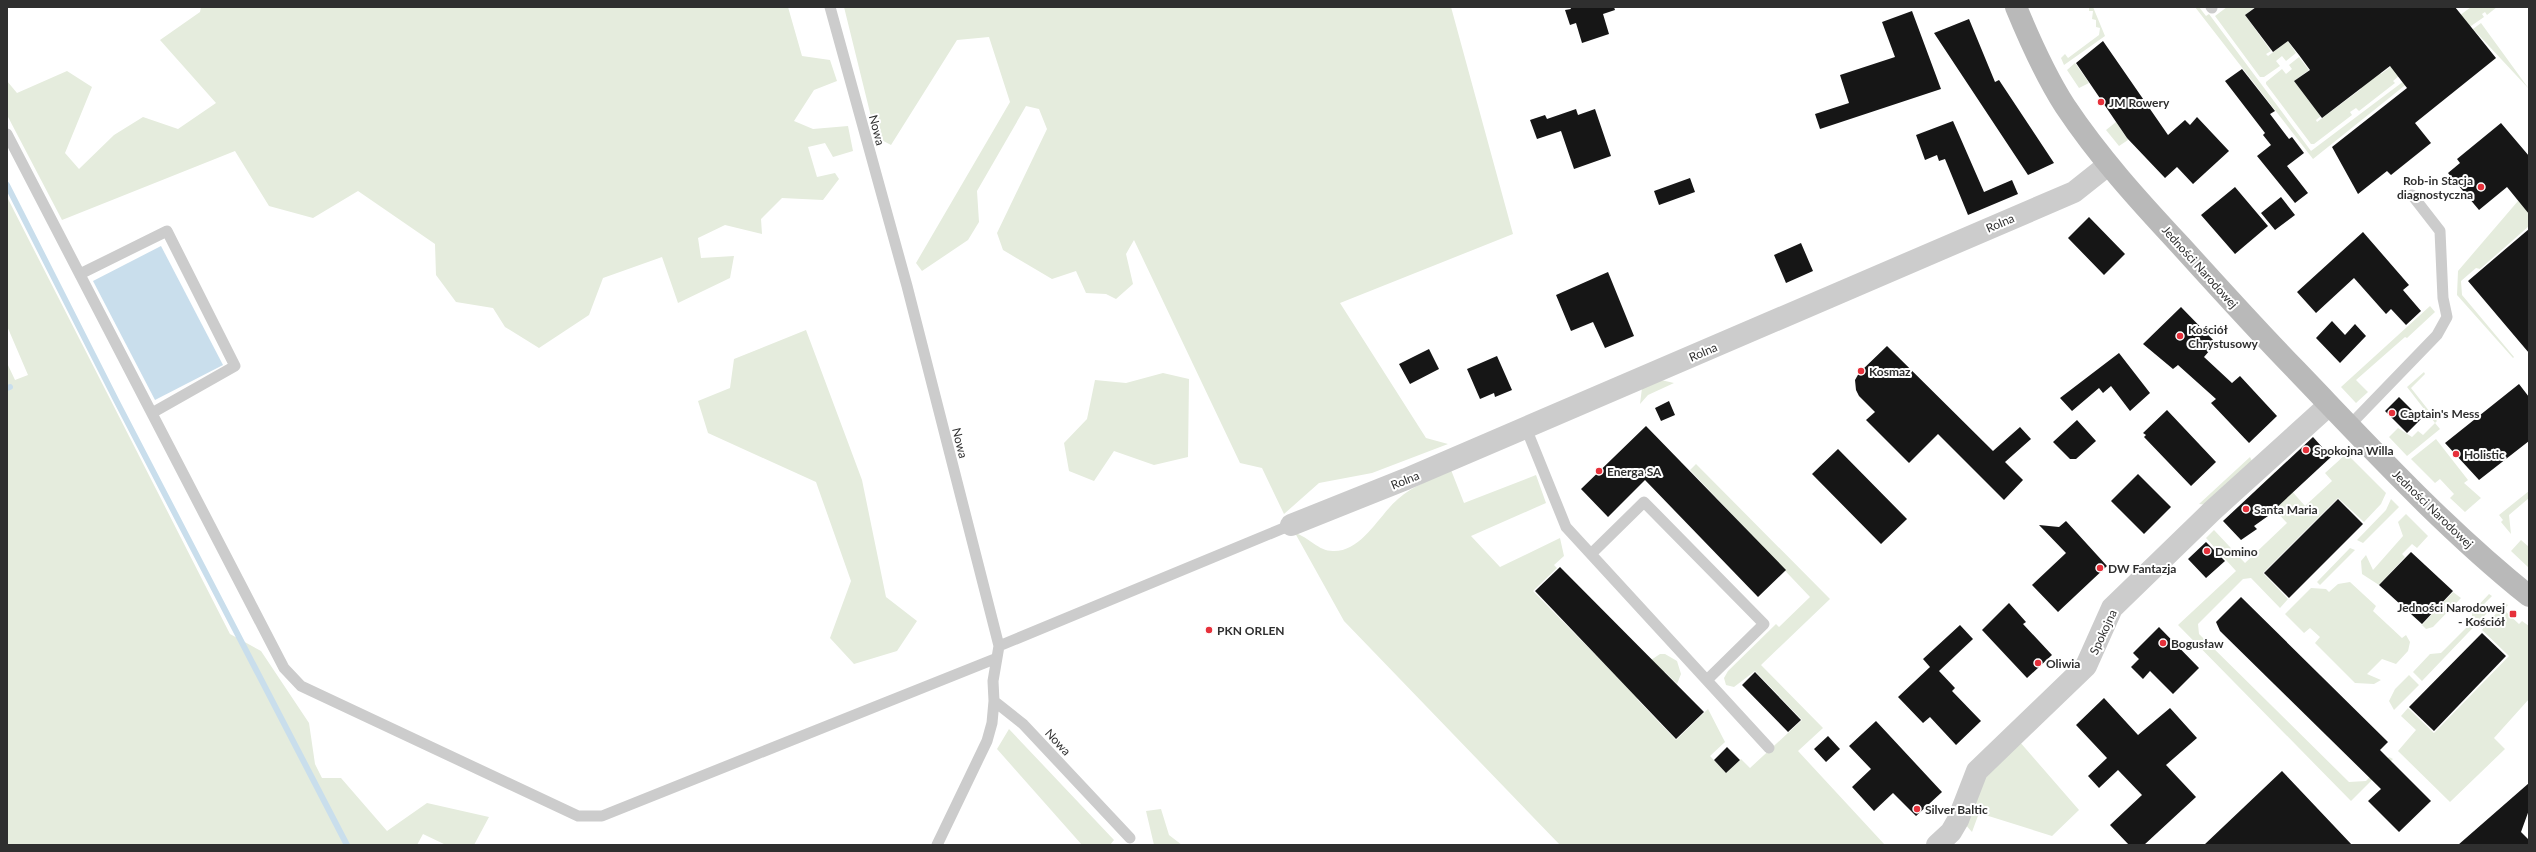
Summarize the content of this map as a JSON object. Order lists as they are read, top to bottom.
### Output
{
  "streets": {
    "street": ["Rolna", "Jedności Narodowej", "Spokojna"],
    "lane": ["Nowa"]
  },
  "crossings": [
    ["Rolna", "Jedności Narodowej"],
    ["Jedności Narodowej", "Spokojna"]
  ],
  "places": {
    "other": [
      "JM Rowery",
      "Rob-in Stacja diagnostyczna",
      "Kościół Chrystusowy",
      "Kosmaz",
      "Captain's Mess",
      "Spokojna Willa",
      "Holistic",
      "Energa SA",
      "Santa Maria",
      "Domino",
      "DW Fantazja",
      "PKN ORLEN",
      "Bogusław",
      "Oliwia",
      "Silver Baltic"
    ],
    "transit": ["Jedności Narodowej - Kościół"]
  }
}
